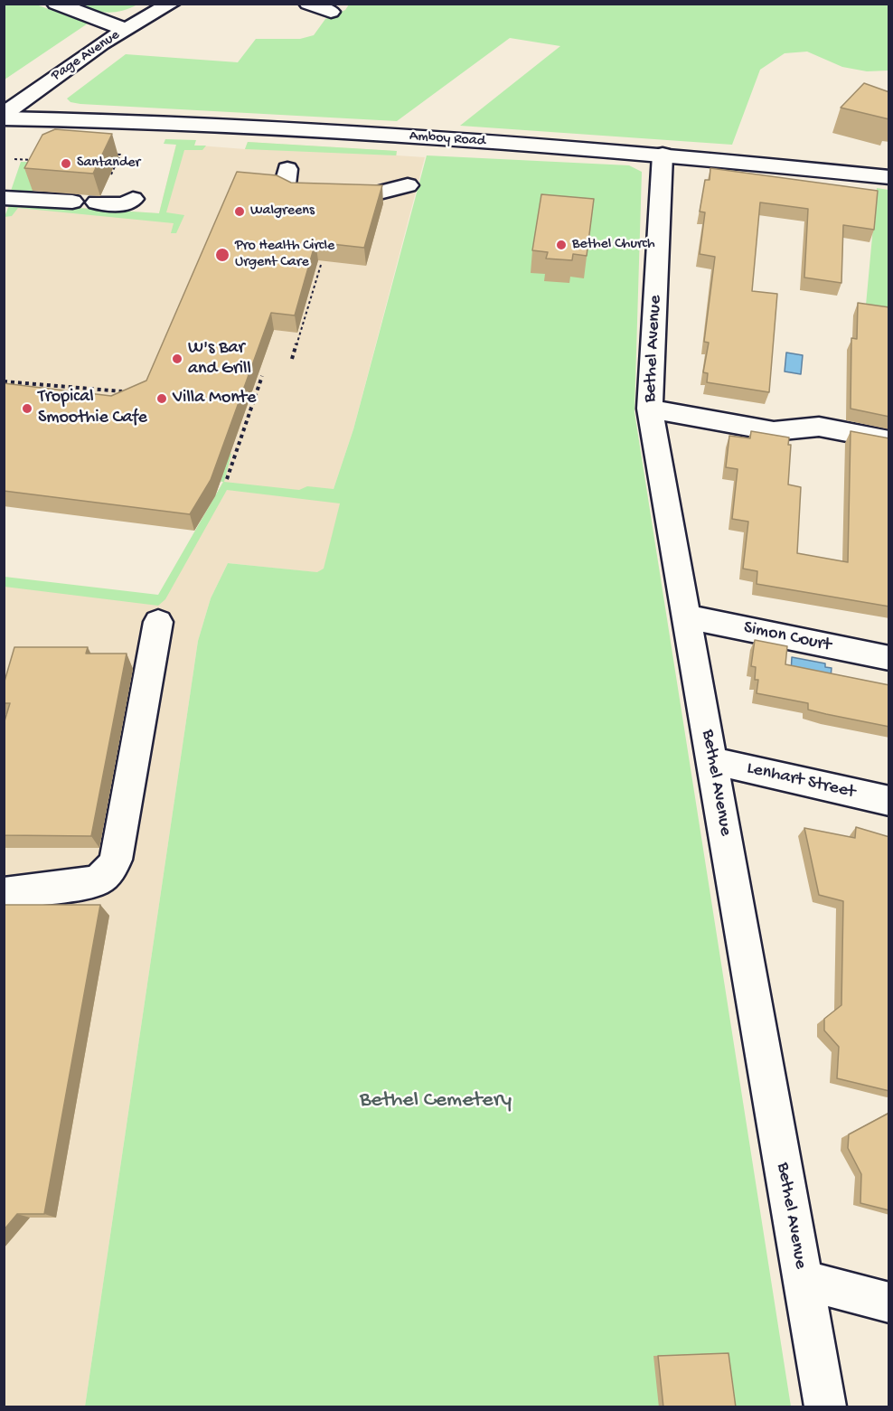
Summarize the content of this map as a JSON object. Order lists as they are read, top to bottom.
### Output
{
  "streets": {
    "street": [
      "Page Avenue",
      "Amboy Road",
      "Bethel Avenue",
      "Simon Court",
      "Lenhart Street"
    ]
  },
  "crossings": [
    ["Amboy Road", "Bethel Avenue"],
    ["Bethel Avenue", "Simon Court"],
    ["Bethel Avenue", "Lenhart Street"]
  ],
  "parks": ["Bethel Cemetery"],
  "places": [
    "Santander",
    "Walgreens",
    "Bethel Church",
    "Pro Health Circle Urgent Care",
    "W's Bar and Grill",
    "Villa Monte",
    "Tropical Smoothie Cafe"
  ]
}
